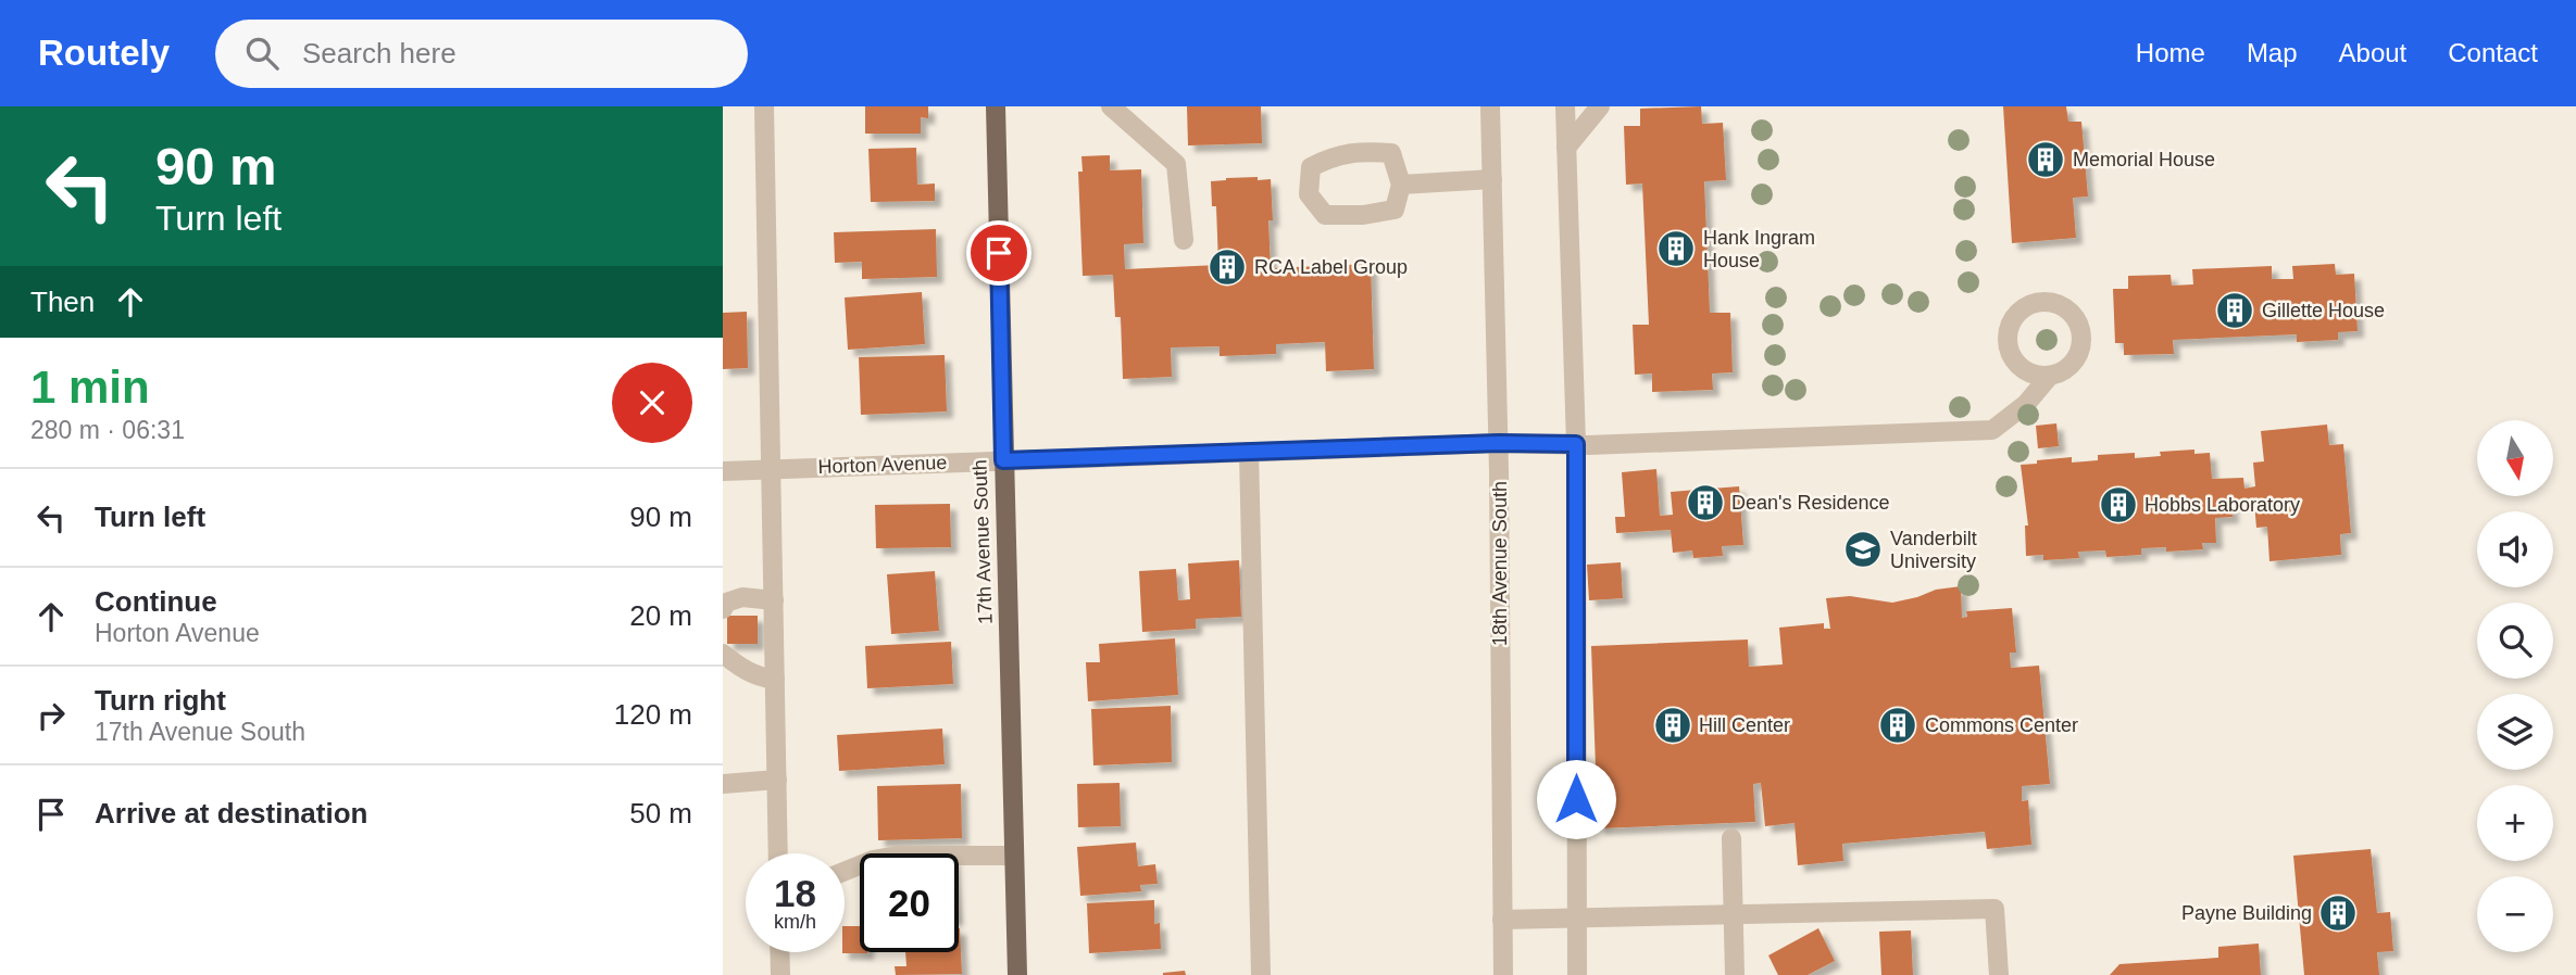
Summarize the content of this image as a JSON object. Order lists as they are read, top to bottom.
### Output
{
  "streets": {
    "main road": ["17th Avenue South"],
    "street": ["Horton Avenue", "18th Avenue South"]
  },
  "crossings": [
    ["Horton Avenue", "17th Avenue South"],
    ["Horton Avenue", "18th Avenue South"]
  ],
  "places": {
    "building": [
      "Memorial House",
      "Hank Ingram House",
      "RCA Label Group",
      "Gillette House",
      "Dean's Residence",
      "Hobbs Laboratory",
      "Hill Center",
      "Commons Center",
      "Payne Building"
    ],
    "school or university": ["Vanderbilt University"]
  },
  "north": "bottom",
  "page": {
    "header": "Routely",
    "search": "Search here",
    "nav": [
      "Home",
      "Map",
      "About",
      "Contact"
    ],
    "turn": ["90 m", "Turn left"],
    "then": "Then",
    "heading": ["1 min", "280 m · 06:31"],
    "map_buttons": ["+", "−"],
    "list": [
      {
        "name": "Turn left",
        "value": "90 m"
      },
      {
        "name": "Continue",
        "note": "Horton Avenue",
        "value": "20 m"
      },
      {
        "name": "Turn right",
        "note": "17th Avenue South",
        "value": "120 m"
      },
      {
        "name": "Arrive at destination",
        "value": "50 m"
      }
    ],
    "speed": "18 km/h",
    "limit": "20"
  }
}
